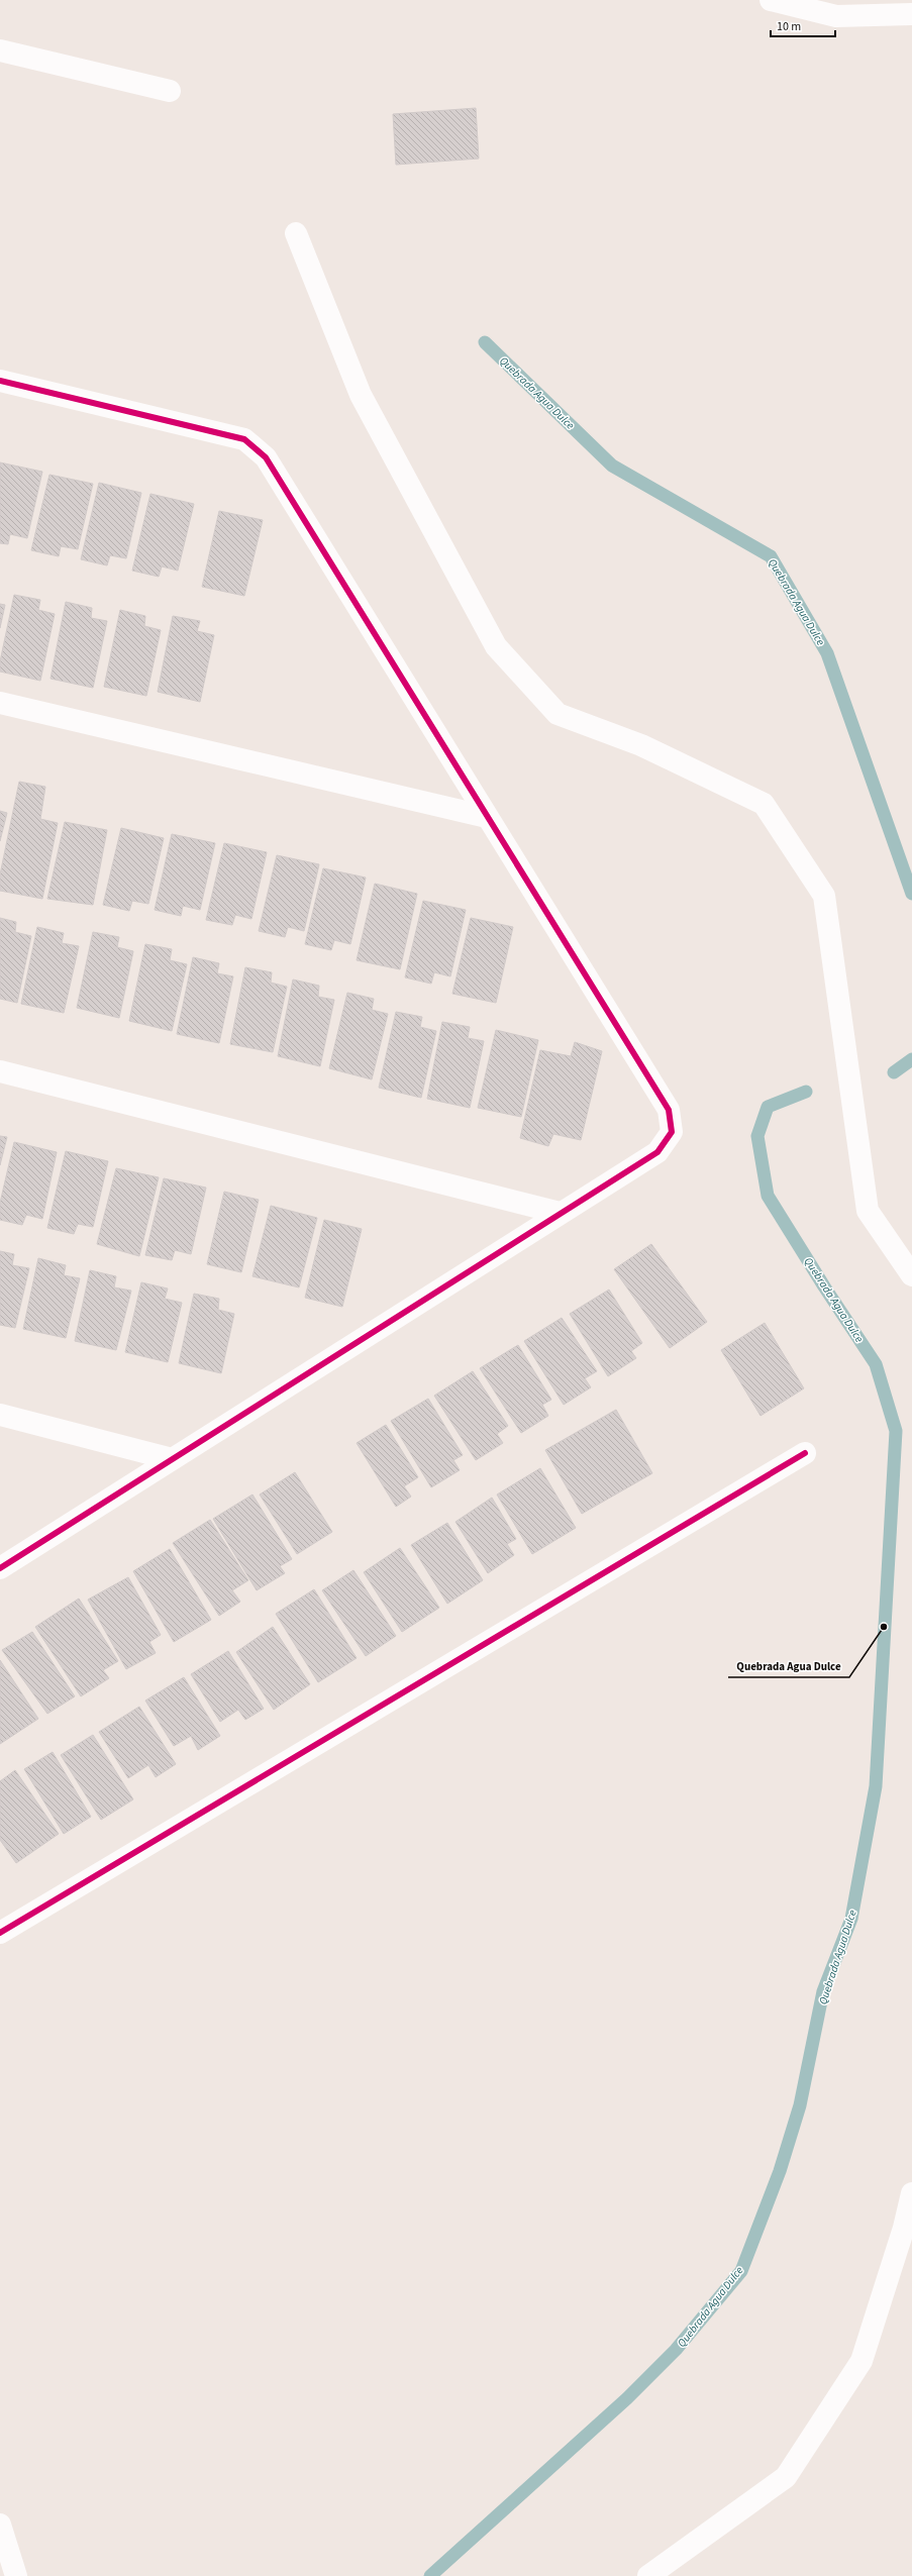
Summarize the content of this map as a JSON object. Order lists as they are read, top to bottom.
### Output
{
  "water": ["Quebrada Agua Dulce"],
  "places": ["Quebrada Agua Dulce"],
  "scale_bar": "10 m"
}
